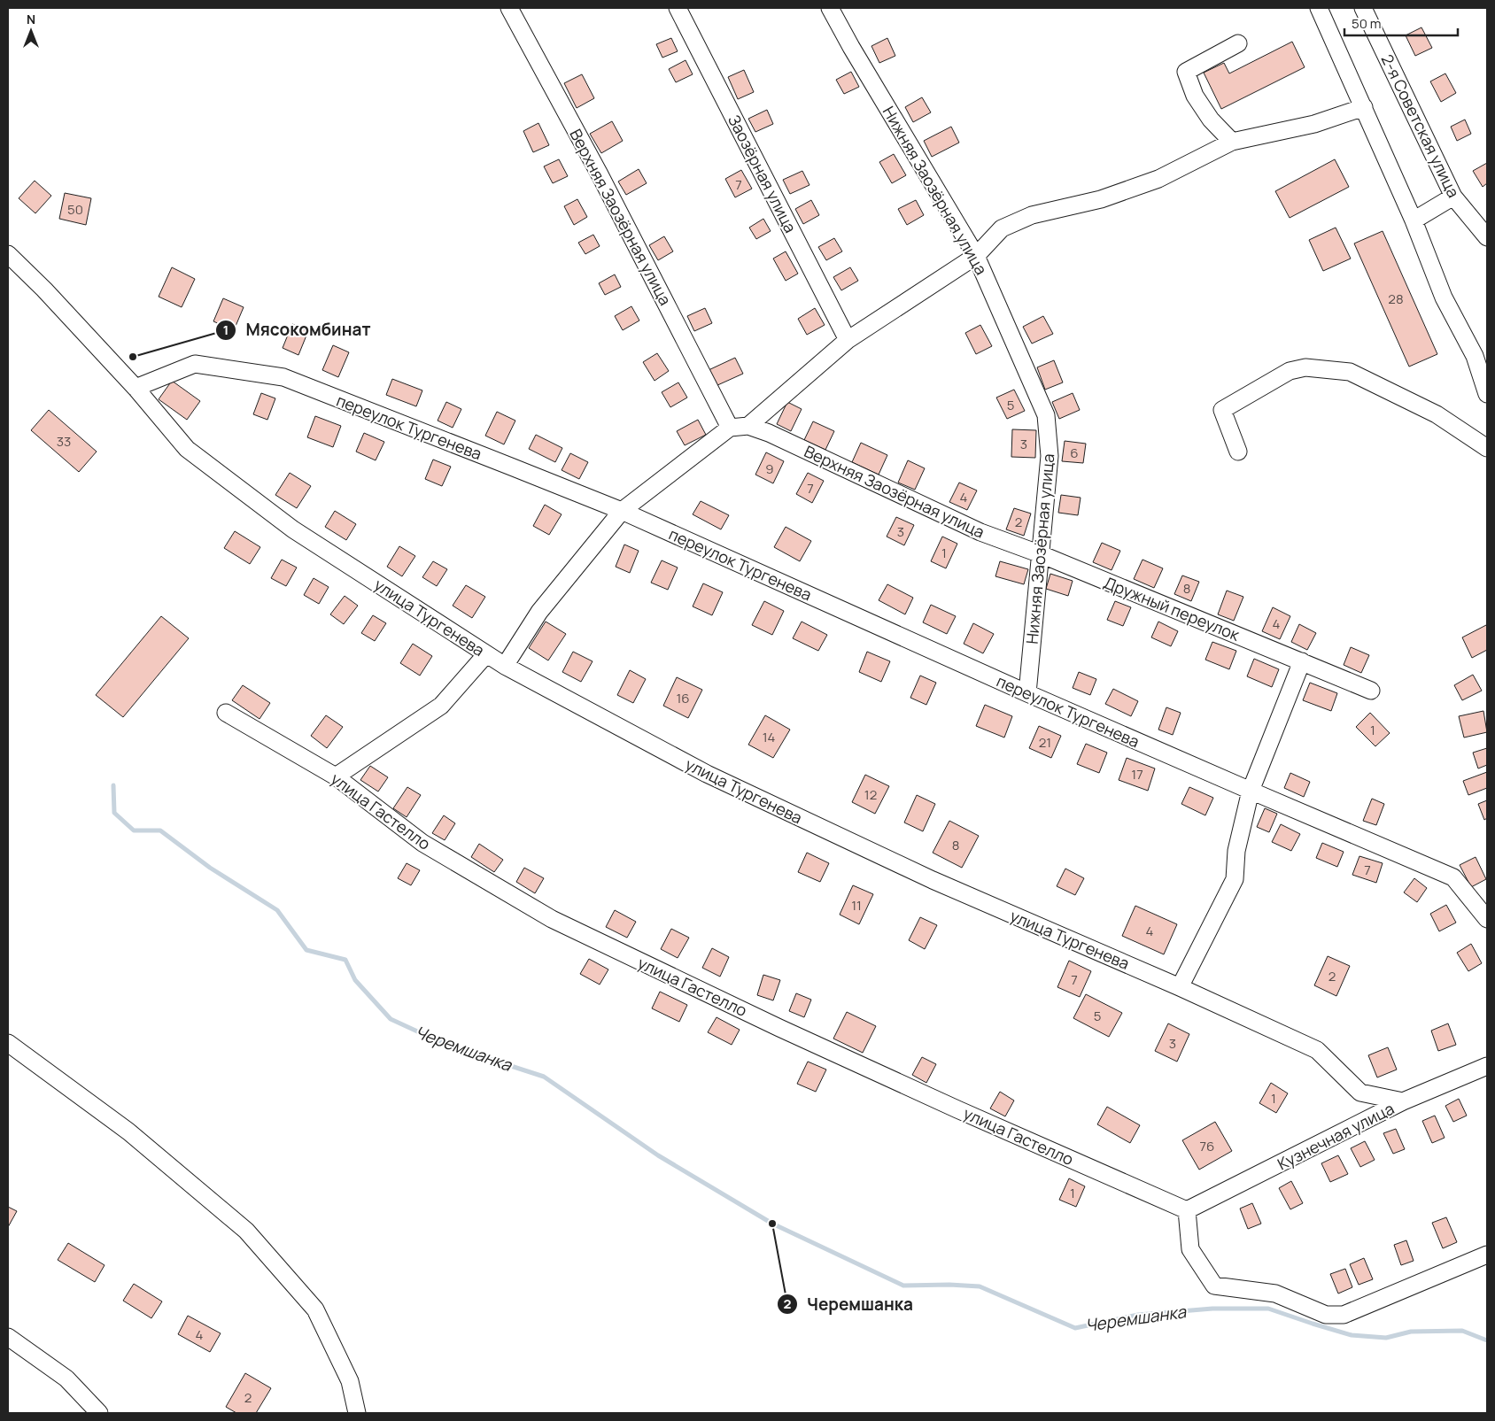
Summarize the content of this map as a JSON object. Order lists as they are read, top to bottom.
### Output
{
  "streets": {
    "street": [
      "2-я Советская улица",
      "Заозёрная улица",
      "Нижняя Заозёрная улица",
      "Верхняя Заозёрная улица",
      "переулок Тургенева",
      "Дружный переулок",
      "улица Тургенева",
      "улица Гастелло",
      "Кузнечная улица"
    ]
  },
  "crossings": [
    ["Нижняя Заозёрная улица", "Верхняя Заозёрная улица"],
    ["Нижняя Заозёрная улица", "переулок Тургенева"],
    ["Нижняя Заозёрная улица", "Дружный переулок"],
    ["Верхняя Заозёрная улица", "Дружный переулок"],
    ["переулок Тургенева", "улица Тургенева"],
    ["улица Тургенева", "Кузнечная улица"],
    ["улица Гастелло", "Кузнечная улица"]
  ],
  "water": ["Черемшанка"],
  "places": ["Мясокомбинат", "Черемшанка"],
  "house_numbers": [
    "7",
    "50",
    "28",
    "5",
    "33",
    "3",
    "6",
    "9",
    "7",
    "4",
    "2",
    "3",
    "1",
    "8",
    "4",
    "16",
    "1",
    "14",
    "21",
    "17",
    "12",
    "8",
    "7",
    "11",
    "4",
    "2",
    "7",
    "5",
    "3",
    "1",
    "76",
    "1",
    "4",
    "2"
  ],
  "scale_bar": "50 m",
  "north": "top"
}
